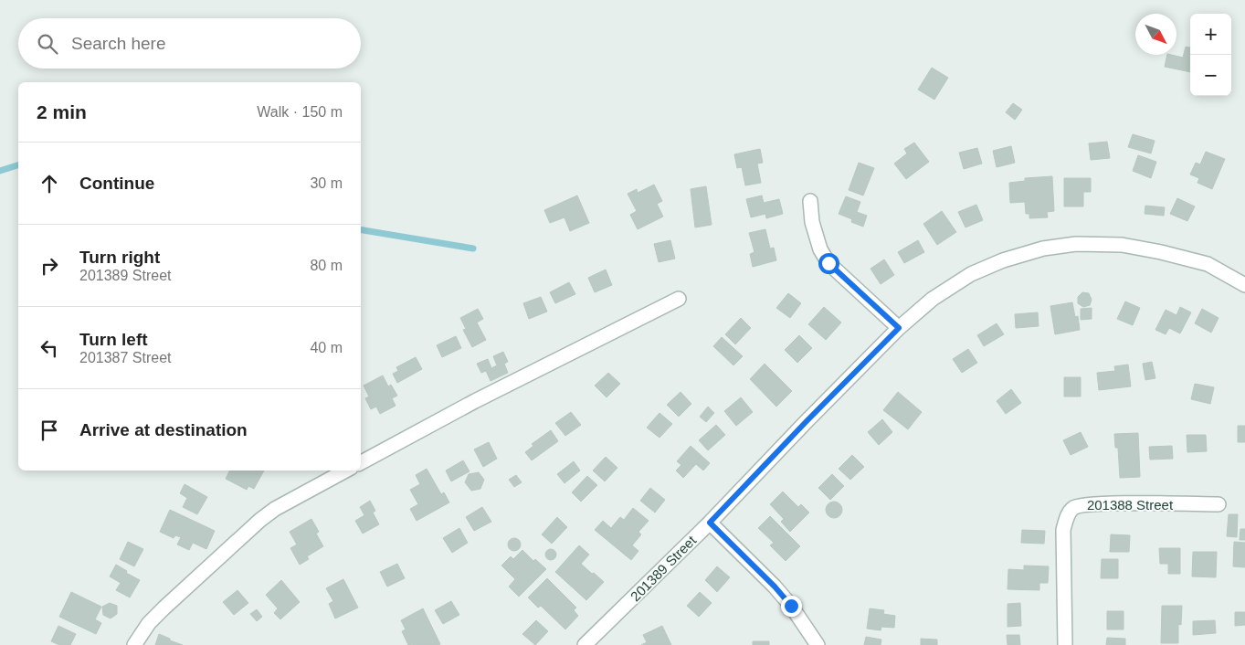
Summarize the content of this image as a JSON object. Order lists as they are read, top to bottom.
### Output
{
  "streets": {
    "street": ["201388 Street", "201389 Street"]
  },
  "north": "bottom right",
  "page": {
    "map_buttons": ["+", "−"],
    "search": "Search here",
    "heading": ["2 min", "Walk · 150 m"],
    "list": [
      ["Continue", "30 m"],
      ["Turn right", "201389 Street", "80 m"],
      ["Turn left", "201387 Street", "40 m"],
      "Arrive at destination"
    ]
  }
}
